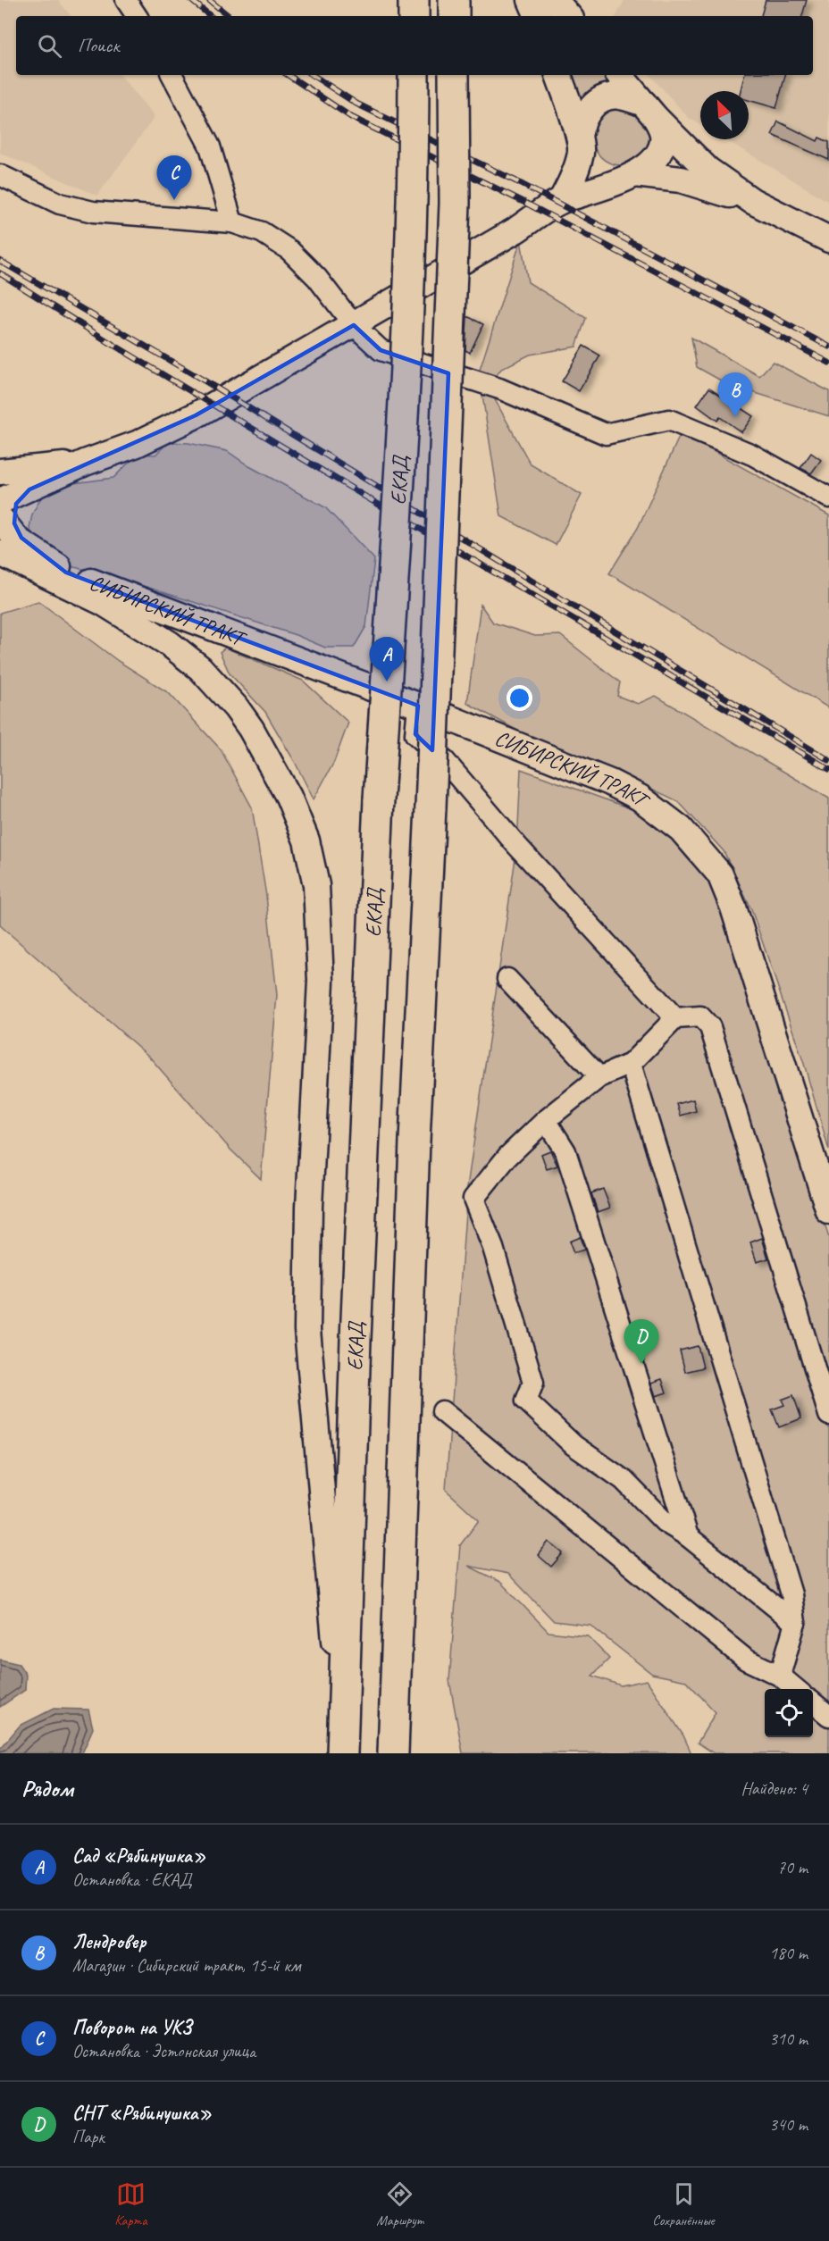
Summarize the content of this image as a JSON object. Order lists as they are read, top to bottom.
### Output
{
  "streets": {
    "highway": ["ЕКАД"],
    "main road": ["СИБИРСКИЙ ТРАКТ"]
  },
  "north": "top left",
  "page": {
    "search": "Поиск",
    "pins": [
      "C",
      "B",
      "A",
      "D"
    ],
    "heading": ["Рядом", "Найдено: 4"],
    "list": [
      {
        "mark": "A",
        "name": "Сад «Рябинушка»",
        "note": "Остановка · ЕКАД",
        "value": "70 m"
      },
      {
        "mark": "B",
        "name": "Лендровер",
        "note": "Магазин · Сибирский тракт, 15-й км",
        "value": "180 m"
      },
      {
        "mark": "C",
        "name": "Поворот на УКЗ",
        "note": "Остановка · Эстонская улица",
        "value": "310 m"
      },
      {
        "mark": "D",
        "name": "СНТ «Рябинушка»",
        "note": "Парк",
        "value": "340 m"
      }
    ],
    "nav": ["Карта", "Маршрут", "Сохранённые"]
  }
}
